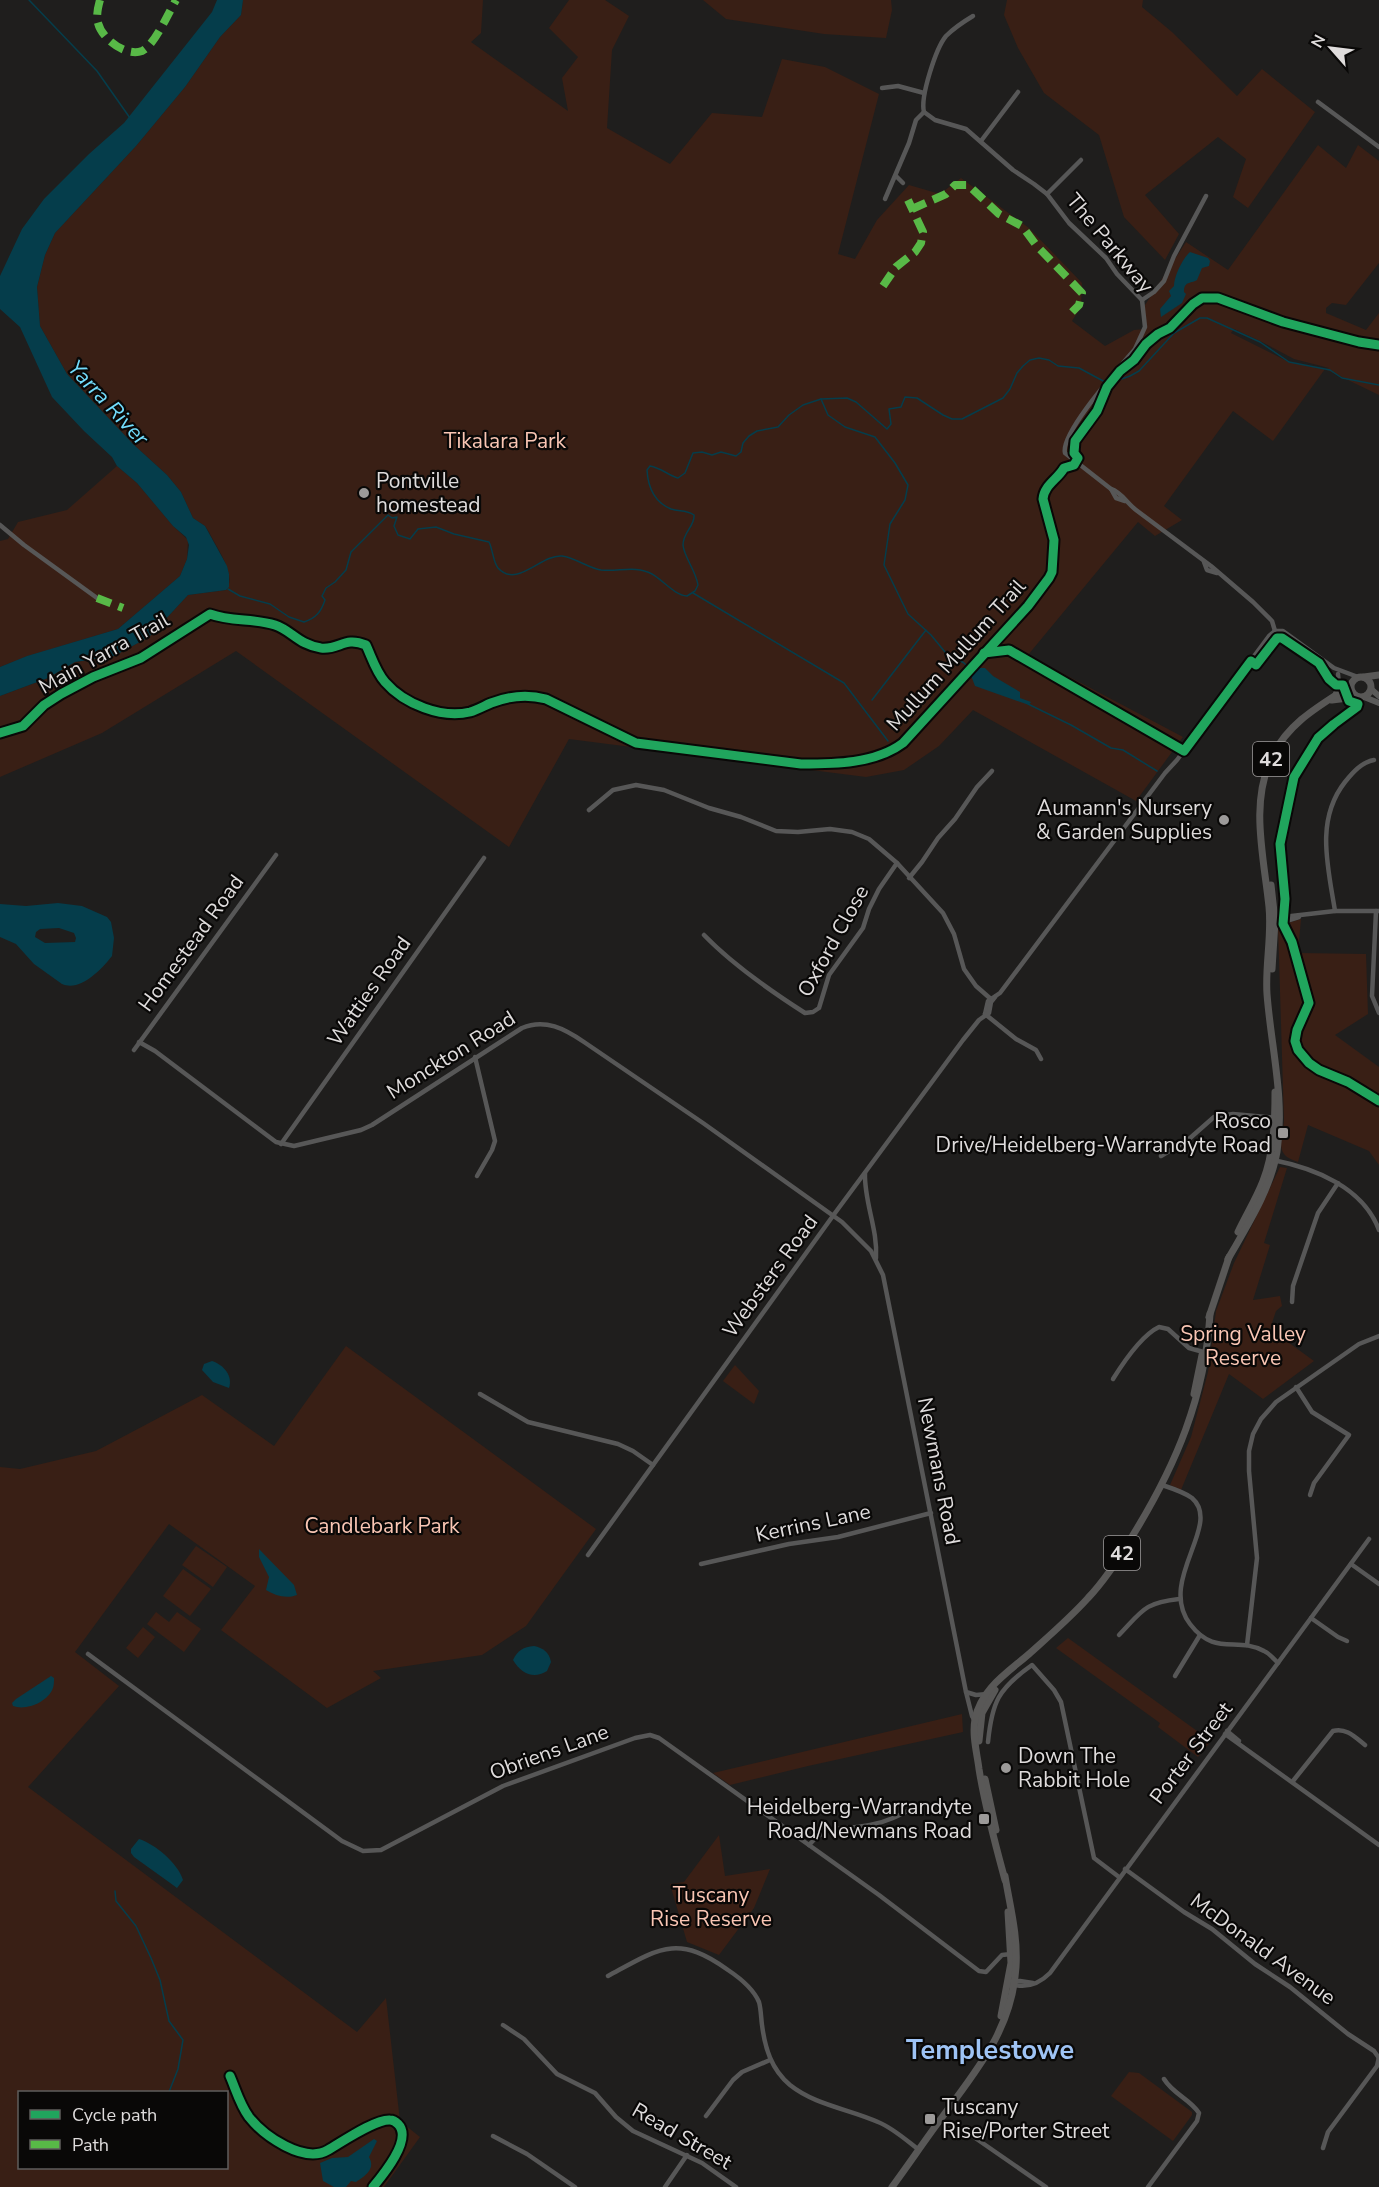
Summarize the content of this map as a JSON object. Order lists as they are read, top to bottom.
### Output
{
  "streets": {
    "main road": ["42", "Newmans Road"],
    "street": [
      "The Parkway",
      "Oxford Close",
      "Homestead Road",
      "Watties Road",
      "Monckton Road",
      "Websters Road",
      "Kerrins Lane",
      "Obriens Lane",
      "Porter Street",
      "McDonald Avenue",
      "Read Street"
    ],
    "cycle path": ["Main Yarra Trail", "Mullum Mullum Trail"]
  },
  "crossings": [
    ["The Parkway", "Websters Road"],
    ["42", "Newmans Road"],
    ["42", "Porter Street"],
    ["Watties Road", "Monckton Road"],
    ["Monckton Road", "Websters Road"],
    ["Monckton Road", "Newmans Road"],
    ["Websters Road", "Newmans Road"],
    ["Newmans Road", "Kerrins Lane"],
    ["Newmans Road", "Obriens Lane"],
    ["Newmans Road", "Porter Street"],
    ["Porter Street", "McDonald Avenue"]
  ],
  "districts": ["Templestowe"],
  "water": ["Yarra River"],
  "parks": [
    "Tikalara Park",
    "Spring Valley Reserve",
    "Candlebark Park",
    "Tuscany Rise Reserve"
  ],
  "places": {
    "other": ["Pontville homestead", "Aumann's Nursery & Garden Supplies", "Down The Rabbit Hole"],
    "transit": ["Rosco Drive/Heidelberg-Warrandyte Road", "Heidelberg-Warrandyte Road/Newmans Road", "Tuscany Rise/Porter Street"]
  },
  "legend": ["Cycle path", "Path"],
  "north": "top left"
}
